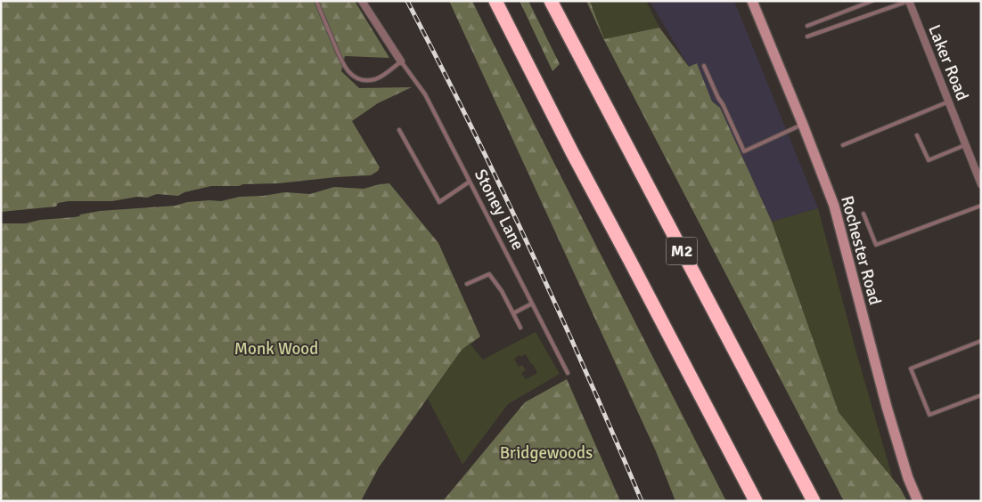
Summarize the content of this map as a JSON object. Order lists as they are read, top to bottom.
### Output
{
  "streets": {
    "highway": ["M2"],
    "main road": ["Rochester Road"],
    "street": ["Laker Road", "Stoney Lane"]
  },
  "parks": ["Monk Wood", "Bridgewoods"]
}
